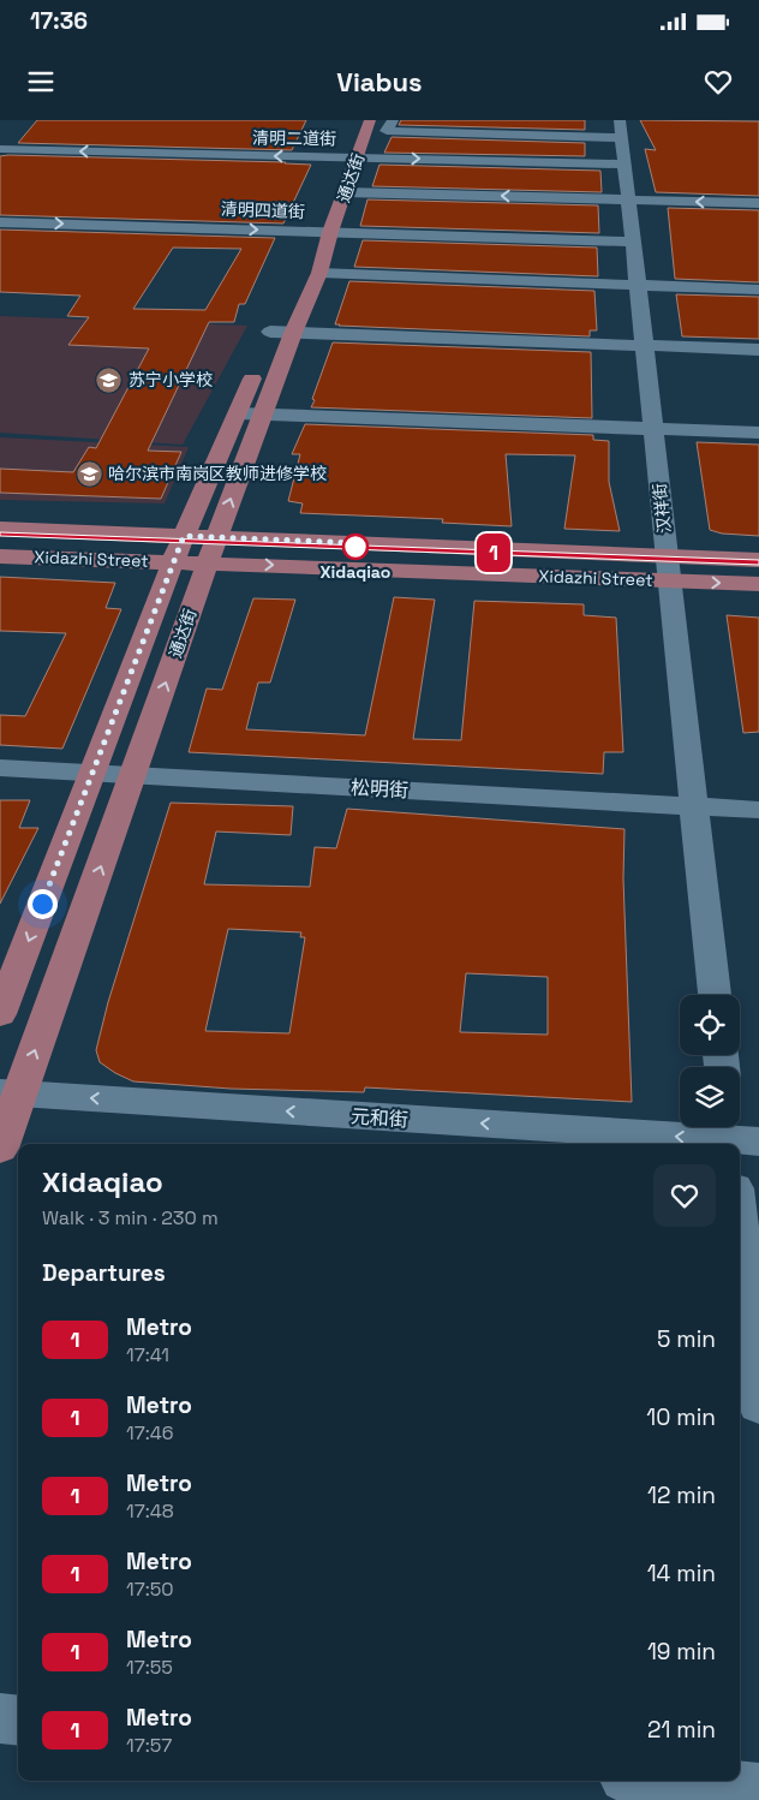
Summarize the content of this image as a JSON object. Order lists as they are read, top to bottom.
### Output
{
  "streets": {
    "main road": ["通达街", "Xidazhi Street"],
    "street": [
      "清明二道街",
      "清明四道街",
      "汉祥街",
      "松明街",
      "元和街"
    ]
  },
  "crossings": [
    ["清明二道街", "通达街"],
    ["清明二道街", "汉祥街"],
    ["通达街", "清明四道街"],
    ["通达街", "Xidazhi Street"],
    ["通达街", "松明街"],
    ["通达街", "元和街"],
    ["清明四道街", "汉祥街"],
    ["汉祥街", "Xidazhi Street"],
    ["汉祥街", "松明街"]
  ],
  "one_way": ["元和街"],
  "places": {
    "school or university": ["苏宁小学校", "哈尔滨市南岗区教师进修学校"],
    "other": ["Xidaqiao"]
  },
  "lines": ["metro line 1"],
  "page": {
    "status": "17:36",
    "header": "Viabus",
    "on_map": "1",
    "heading": [
      ["Xidaqiao", "Walk · 3 min · 230 m"],
      "Departures"
    ],
    "list": [
      {
        "mark": "1",
        "name": "Metro",
        "note": "17:41",
        "value": "5 min"
      },
      {
        "mark": "1",
        "name": "Metro",
        "note": "17:46",
        "value": "10 min"
      },
      {
        "mark": "1",
        "name": "Metro",
        "note": "17:48",
        "value": "12 min"
      },
      {
        "mark": "1",
        "name": "Metro",
        "note": "17:50",
        "value": "14 min"
      },
      {
        "mark": "1",
        "name": "Metro",
        "note": "17:55",
        "value": "19 min"
      },
      {
        "mark": "1",
        "name": "Metro",
        "note": "17:57",
        "value": "21 min"
      }
    ]
  }
}
